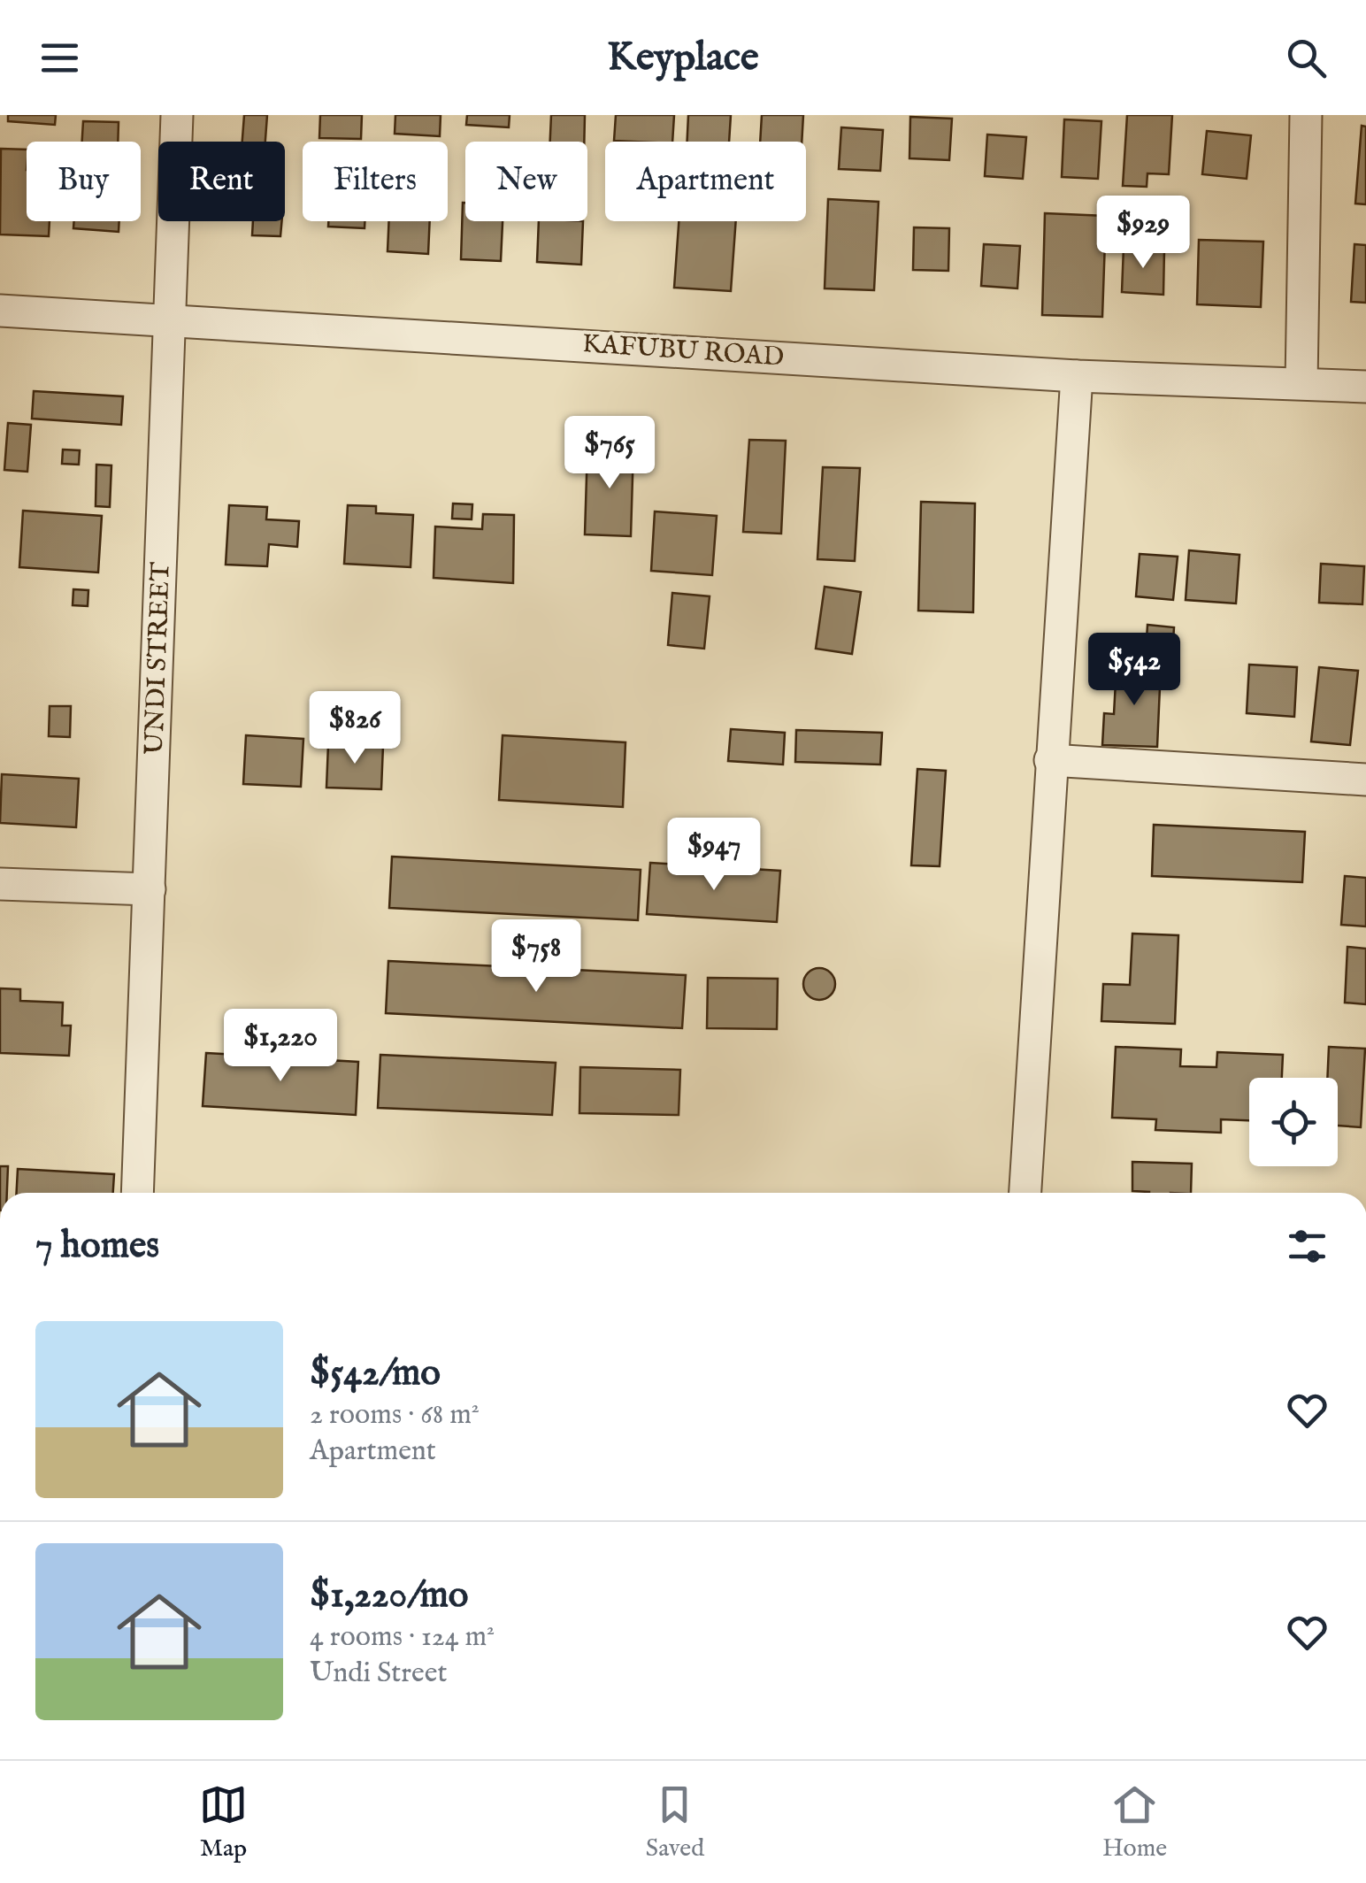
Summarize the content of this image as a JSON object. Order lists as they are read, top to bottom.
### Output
{
  "streets": {
    "street": ["KAFUBU ROAD", "UNDI STREET"]
  },
  "crossings": [
    ["KAFUBU ROAD", "UNDI STREET"]
  ],
  "page": {
    "header": "Keyplace",
    "chip": [
      "Buy",
      "Rent",
      "Filters",
      "New",
      "Apartment"
    ],
    "price": [
      "$929",
      "$765",
      "$542",
      "$826",
      "$947",
      "$758",
      "$1,220"
    ],
    "heading": "7 homes",
    "list": [
      {
        "name": "$542/mo",
        "note": "2 rooms · 68 m² · Apartment"
      },
      {
        "name": "$1,220/mo",
        "note": "4 rooms · 124 m² · Undi Street"
      }
    ],
    "tabs": ["Map", "Saved", "Home"]
  }
}
